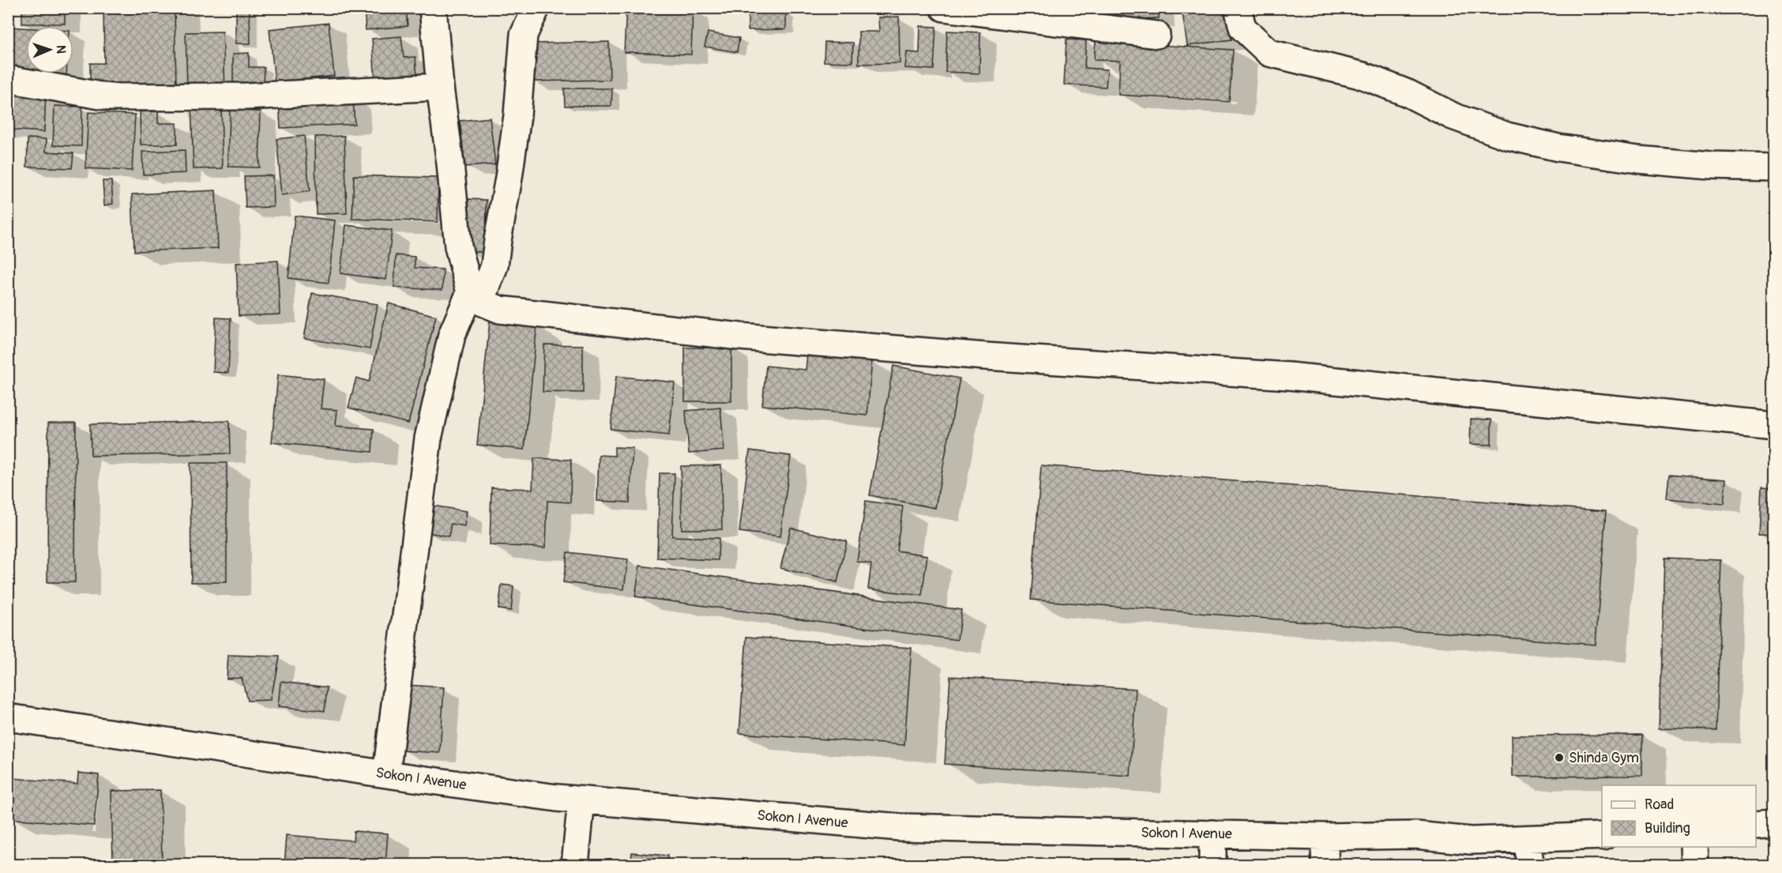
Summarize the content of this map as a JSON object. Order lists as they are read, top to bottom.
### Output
{
  "streets": {
    "street": ["Sokon I Avenue"]
  },
  "places": ["Shinda Gym"],
  "legend": ["Road", "Building"],
  "north": "right"
}
